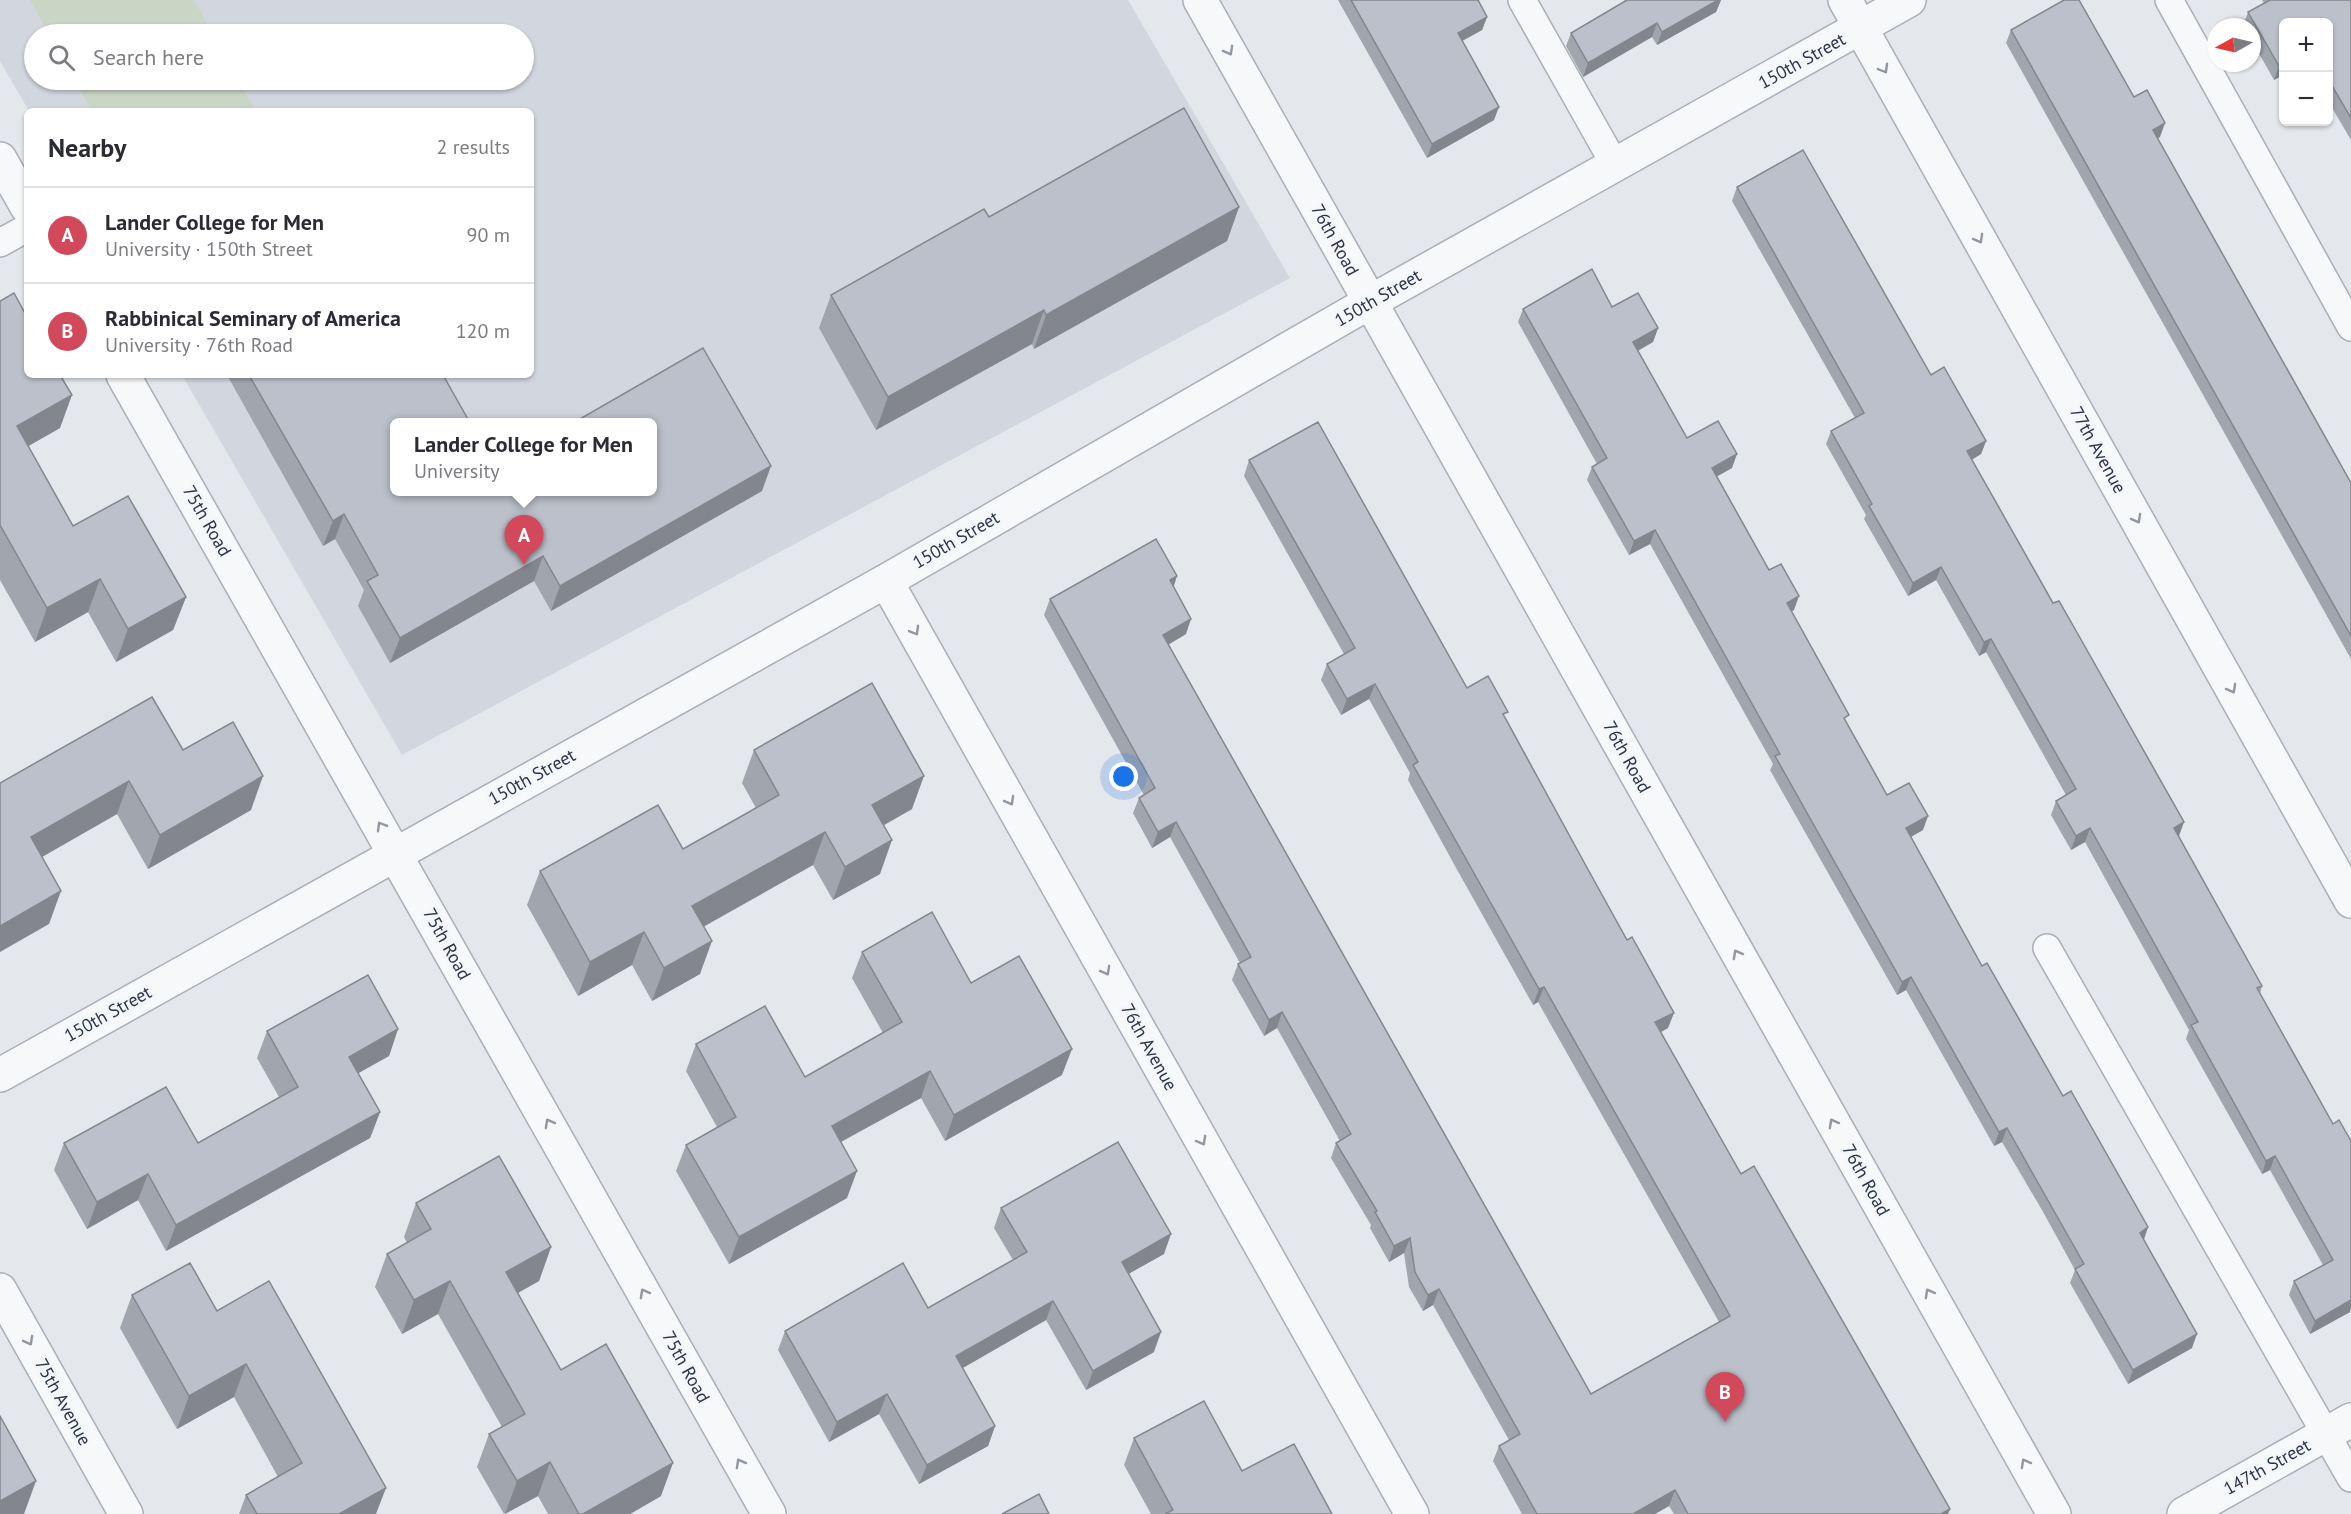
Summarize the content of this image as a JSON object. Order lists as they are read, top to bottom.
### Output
{
  "streets": {
    "street": [
      "150th Street",
      "76th Road",
      "77th Avenue",
      "75th Road",
      "76th Avenue",
      "75th Avenue",
      "147th Street"
    ]
  },
  "crossings": [
    ["150th Street", "76th Road"],
    ["150th Street", "77th Avenue"],
    ["150th Street", "75th Road"],
    ["150th Street", "76th Avenue"]
  ],
  "one_way": [
    "77th Avenue",
    "75th Road",
    "76th Avenue",
    "75th Avenue"
  ],
  "north": "left",
  "page": {
    "map_buttons": ["+", "−"],
    "search": "Search here",
    "heading": ["Nearby", "2 results"],
    "list": [
      {
        "mark": "A",
        "name": "Lander College for Men",
        "note": "University · 150th Street",
        "value": "90 m"
      },
      {
        "mark": "B",
        "name": "Rabbinical Seminary of America",
        "note": "University · 76th Road",
        "value": "120 m"
      }
    ],
    "popup": ["Lander College for Men", "University"],
    "pins": ["A", "B"]
  }
}
